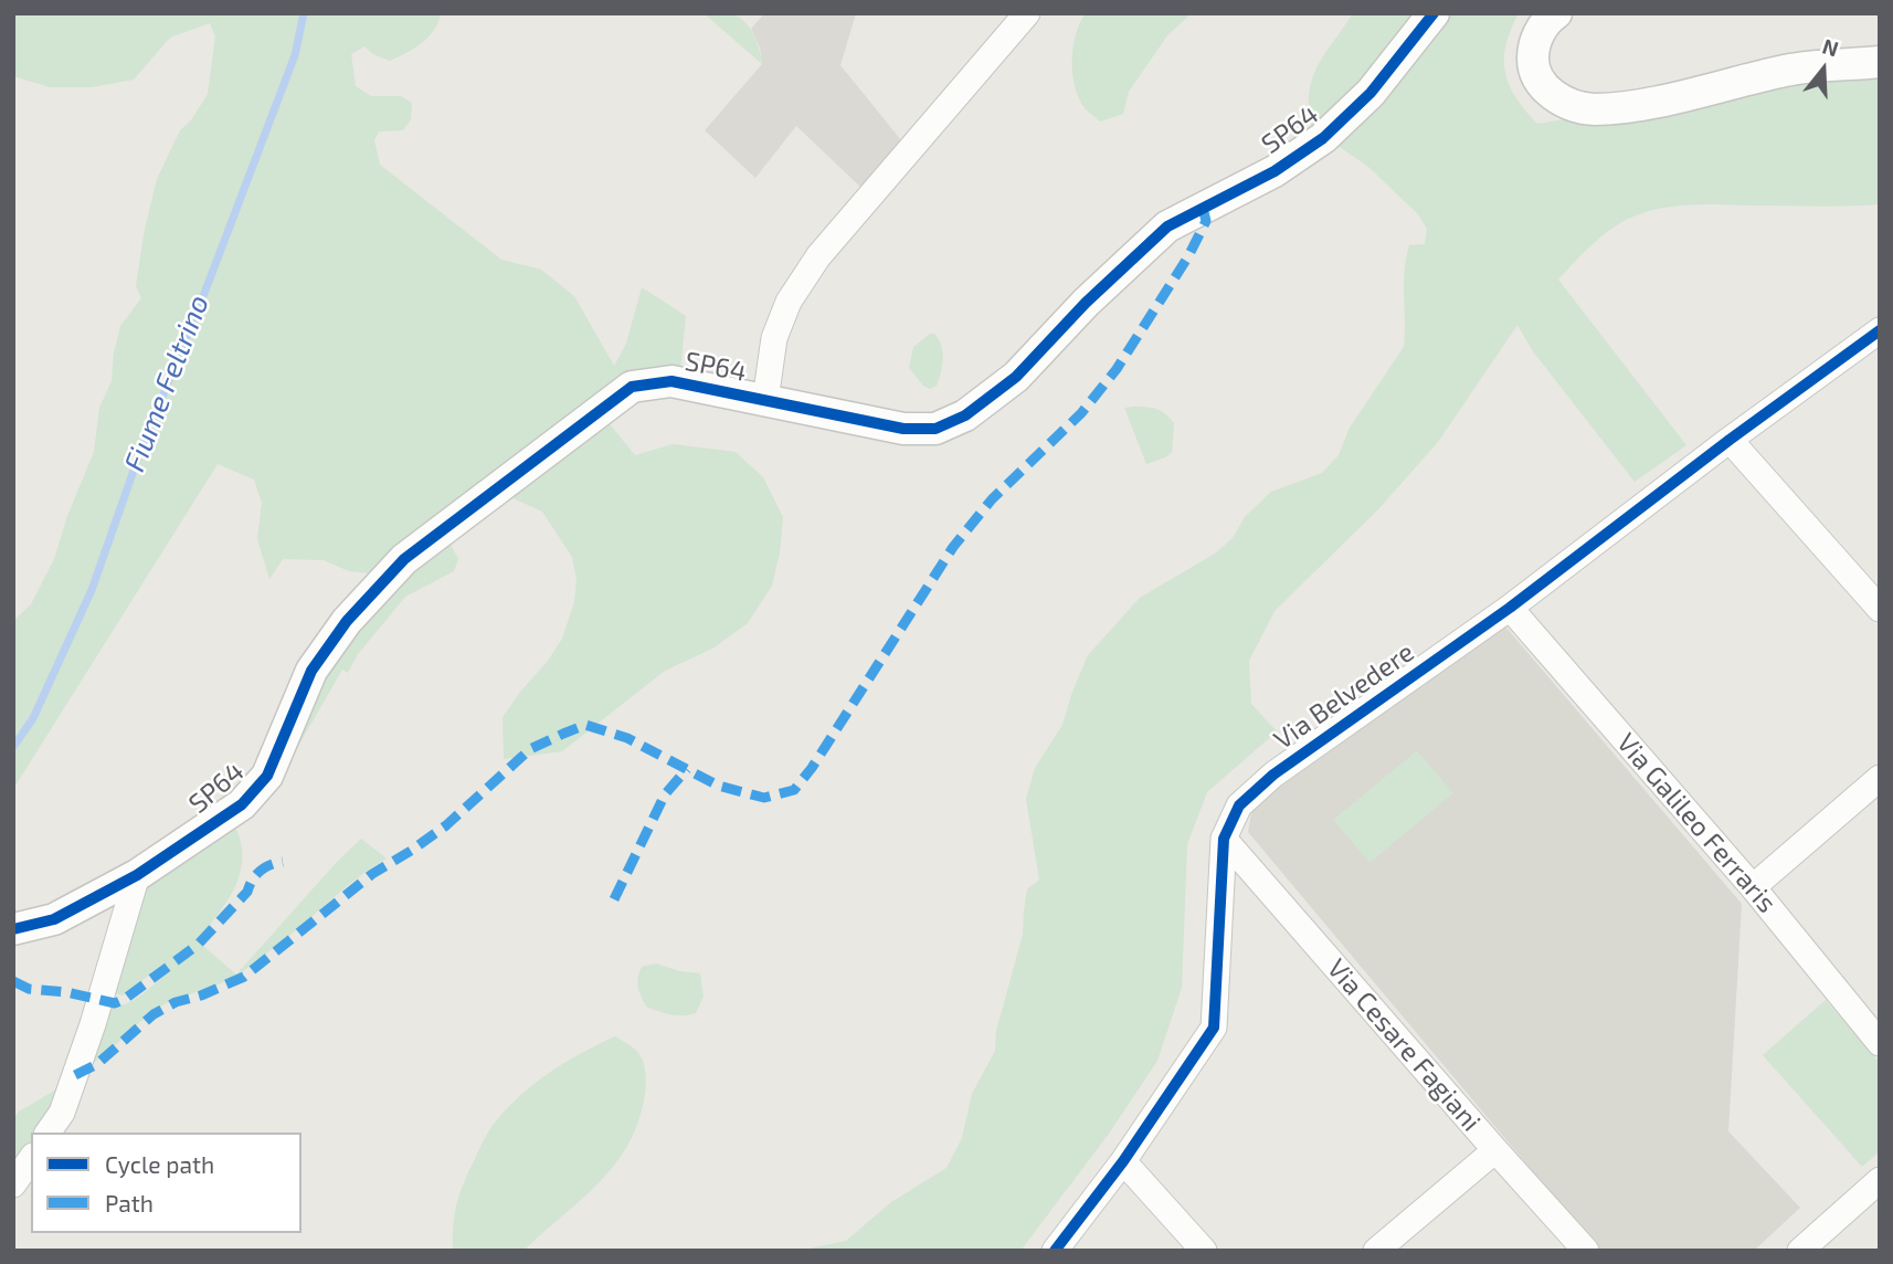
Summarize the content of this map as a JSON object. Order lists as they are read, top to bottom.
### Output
{
  "streets": {
    "street": [
      "SP64",
      "Via Belvedere",
      "Via Galileo Ferraris",
      "Via Cesare Fagiani"
    ]
  },
  "crossings": [
    ["Via Belvedere", "Via Galileo Ferraris"],
    ["Via Belvedere", "Via Cesare Fagiani"]
  ],
  "water": ["Fiume Feltrino"],
  "legend": ["Cycle path", "Path"],
  "north": "top"
}
